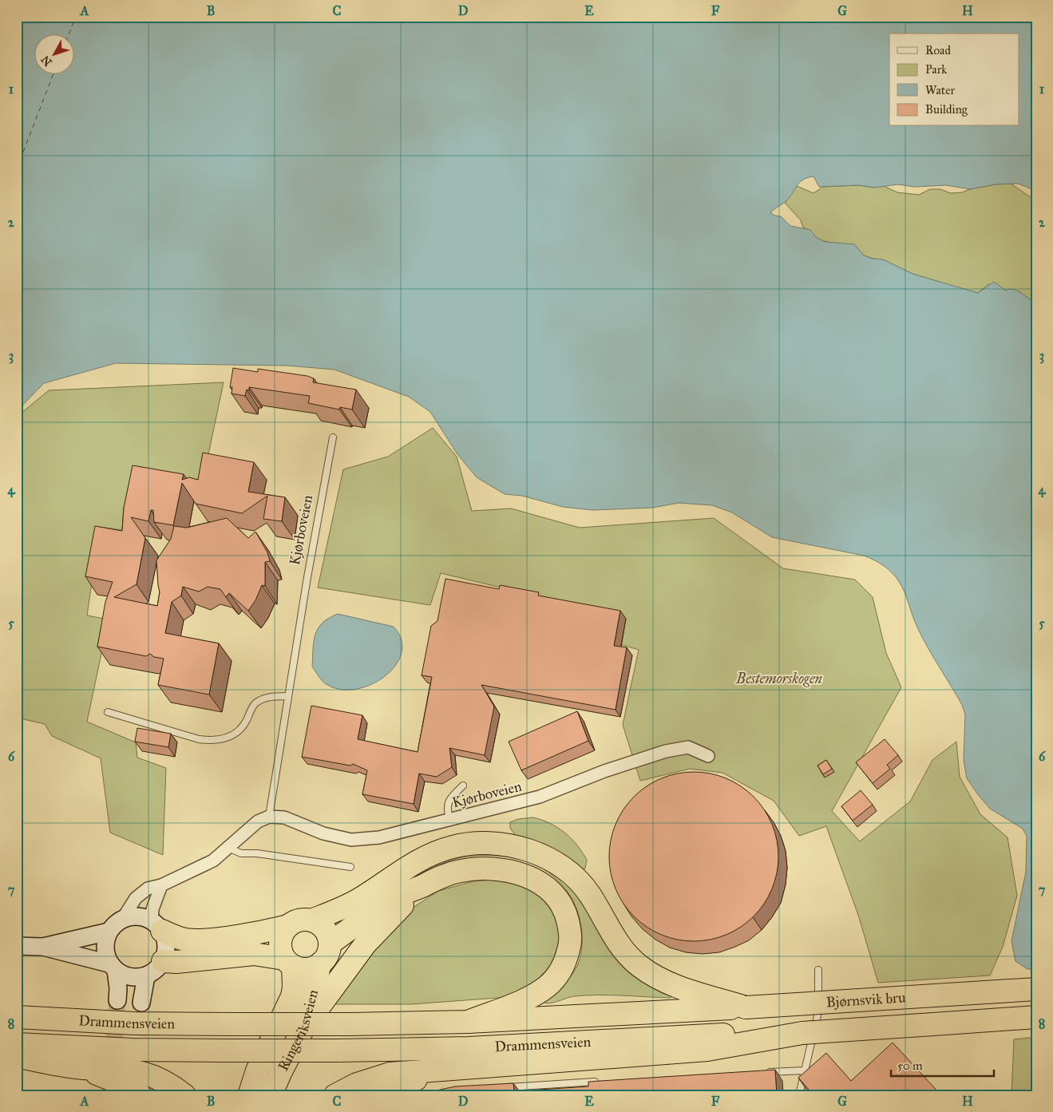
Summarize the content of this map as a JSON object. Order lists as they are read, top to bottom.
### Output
{
  "streets": {
    "highway": ["Bjørnsvik bru", "Drammensveien", "Ringeriksveien"],
    "street": ["Kjørboveien"]
  },
  "crossings": [
    ["Bjørnsvik bru", "Drammensveien"]
  ],
  "parks": ["Bestemorskogen"],
  "legend": [
    "Road",
    "Park",
    "Water",
    "Building"
  ],
  "scale_bar": "50 m",
  "north": "bottom left",
  "grid": {
    "columns": [
      "A",
      "B",
      "C",
      "D",
      "E",
      "F",
      "G",
      "H"
    ],
    "rows": [
      "1",
      "2",
      "3",
      "4",
      "5",
      "6",
      "7",
      "8"
    ]
  }
}
